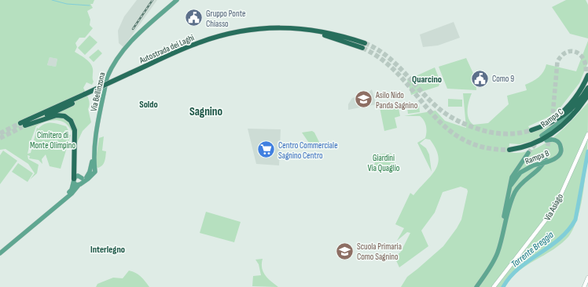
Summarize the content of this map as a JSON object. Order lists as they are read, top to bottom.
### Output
{
  "streets": {
    "highway": ["Autostrada dei Laghi"],
    "main road": ["Via Bellinzona", "Rampa C", "Rampa B"],
    "street": ["Via Asiago"]
  },
  "districts": [
    "Quarcino",
    "Soldo",
    "Sagnino",
    "Interlegno"
  ],
  "water": ["Torrente Breggia"],
  "parks": ["Cimitero di Monte Olimpino", "Giardini Via Quaglio"],
  "places": {
    "public building": ["Gruppo Ponte Chiasso", "Como 9"],
    "school or university": ["Asilo Nido Panda Sagnino", "Scuola Primaria Como Sagnino"],
    "supermarket": ["Centro Commerciale Sagnino Centro"]
  }
}
